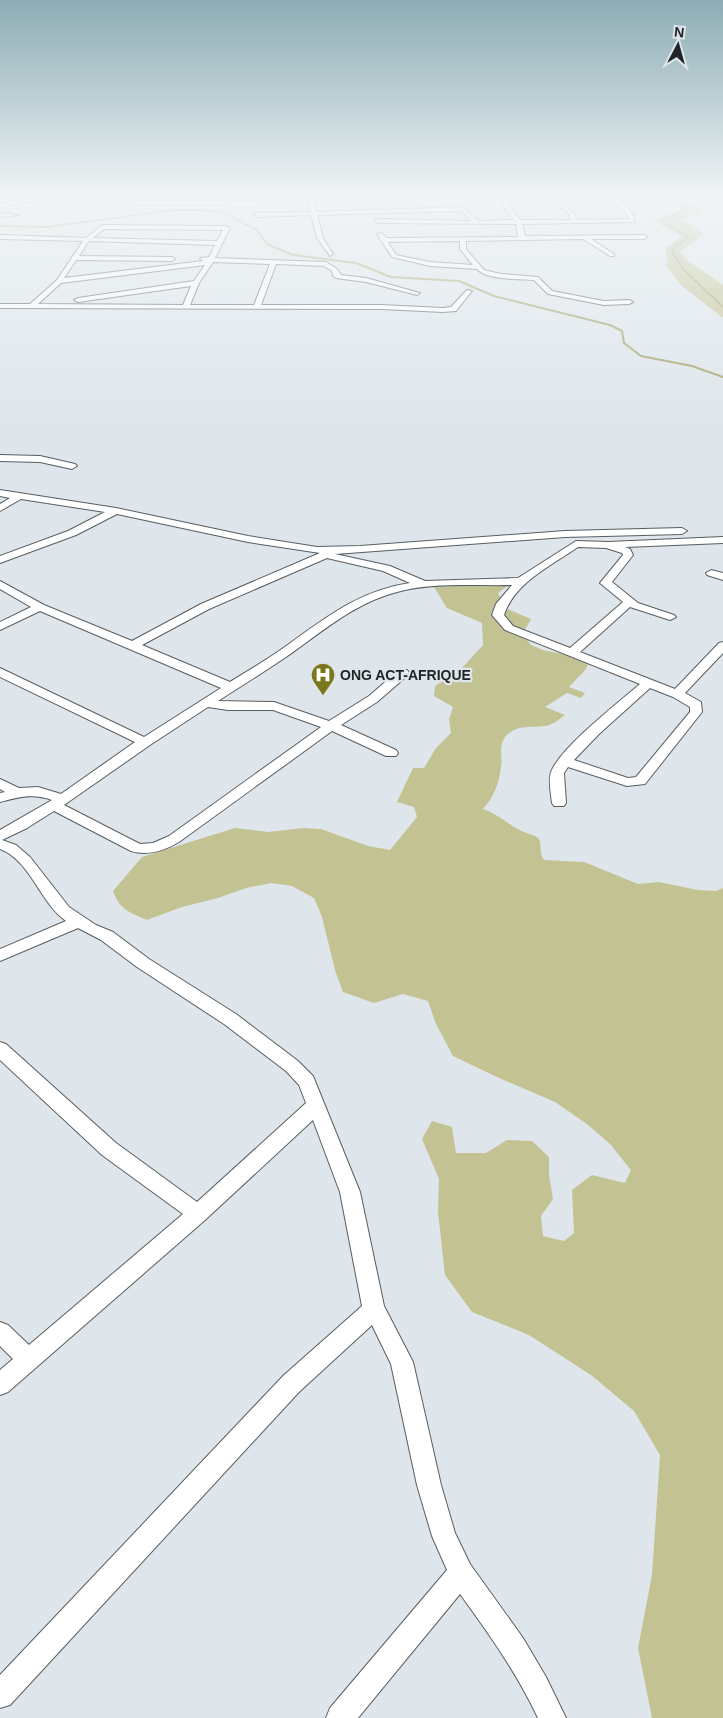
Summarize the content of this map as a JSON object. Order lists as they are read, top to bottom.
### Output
{
  "places": {
    "hospital": ["ONG ACT-AFRIQUE"]
  },
  "north": "top"
}
